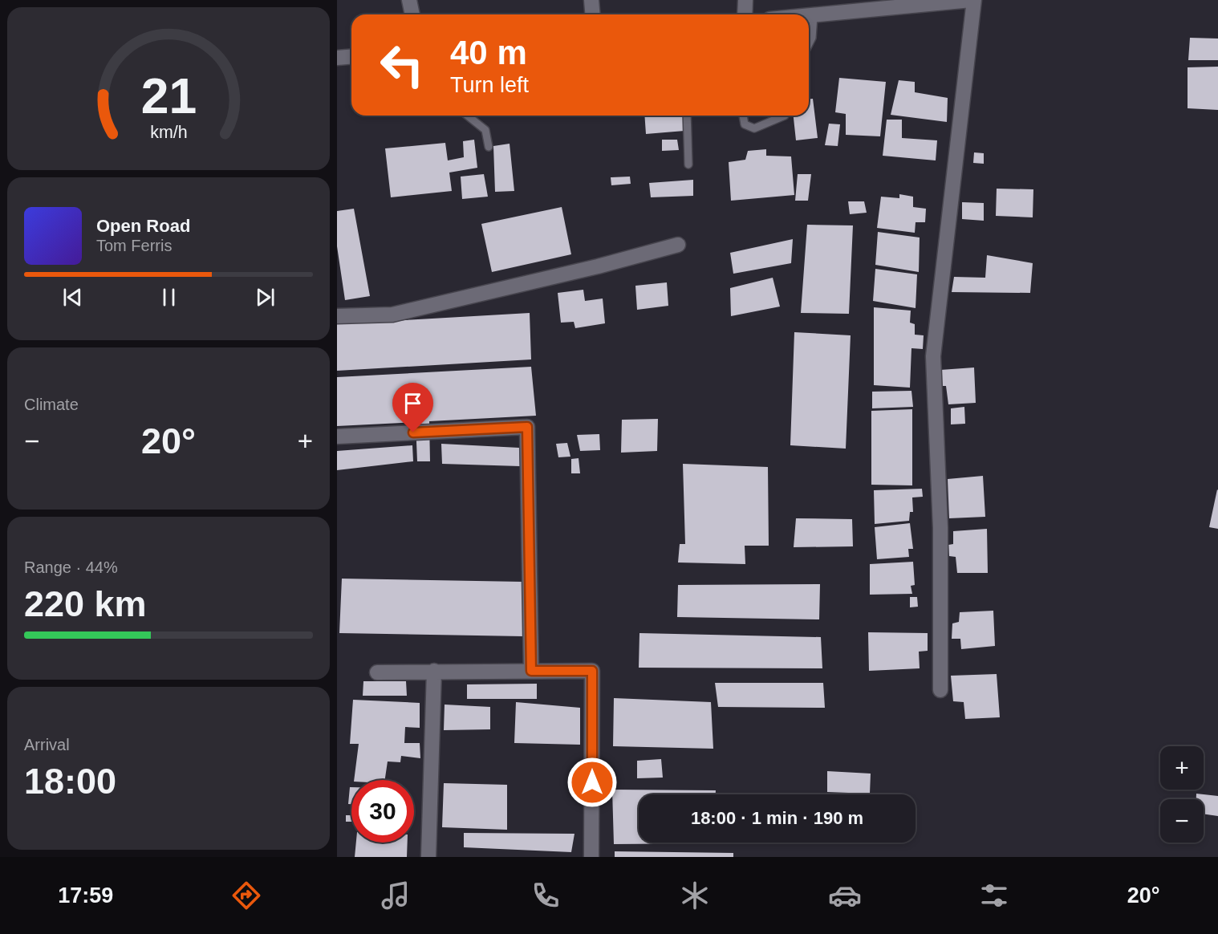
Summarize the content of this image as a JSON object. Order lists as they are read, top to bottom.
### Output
{
  "page": {
    "turn": ["40 m", "Turn left"],
    "song": ["Open Road", "Tom Ferris"],
    "tile": [
      "Climate",
      ["Range · 44%", "220 km"],
      ["Arrival", "18:00"]
    ],
    "heat": ["−", "20°", "+"],
    "map_buttons": ["+", "−"],
    "limit": "30",
    "trip": "18:00 · 1 min · 190 m",
    "tabs": ["17:59", "20°"],
    "gauge": ["21", "km/h"]
  }
}
